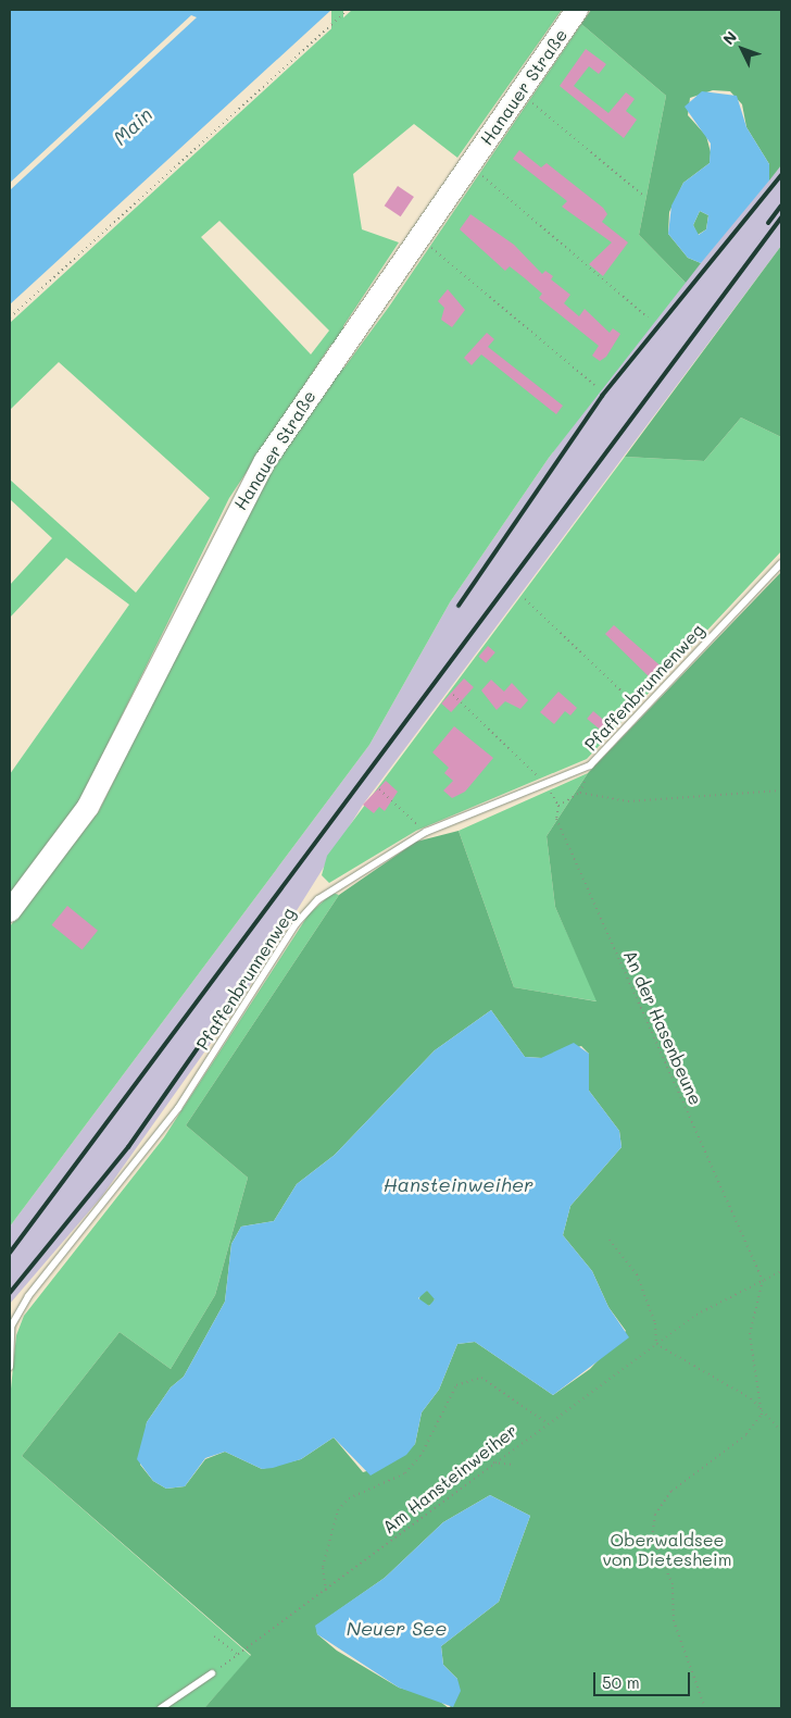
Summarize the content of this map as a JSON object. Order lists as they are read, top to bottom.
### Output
{
  "streets": {
    "main road": ["Hanauer Straße"],
    "lane": ["Pfaffenbrunnenweg"],
    "path": ["An der Hasenbeune", "Am Hansteinweiher"]
  },
  "crossings": [
    ["Pfaffenbrunnenweg", "An der Hasenbeune"],
    ["An der Hasenbeune", "Am Hansteinweiher"]
  ],
  "water": ["Main", "Hansteinweiher", "Neuer See"],
  "parks": ["Oberwaldsee von Dietesheim"],
  "scale_bar": "50 m",
  "north": "top left"
}
